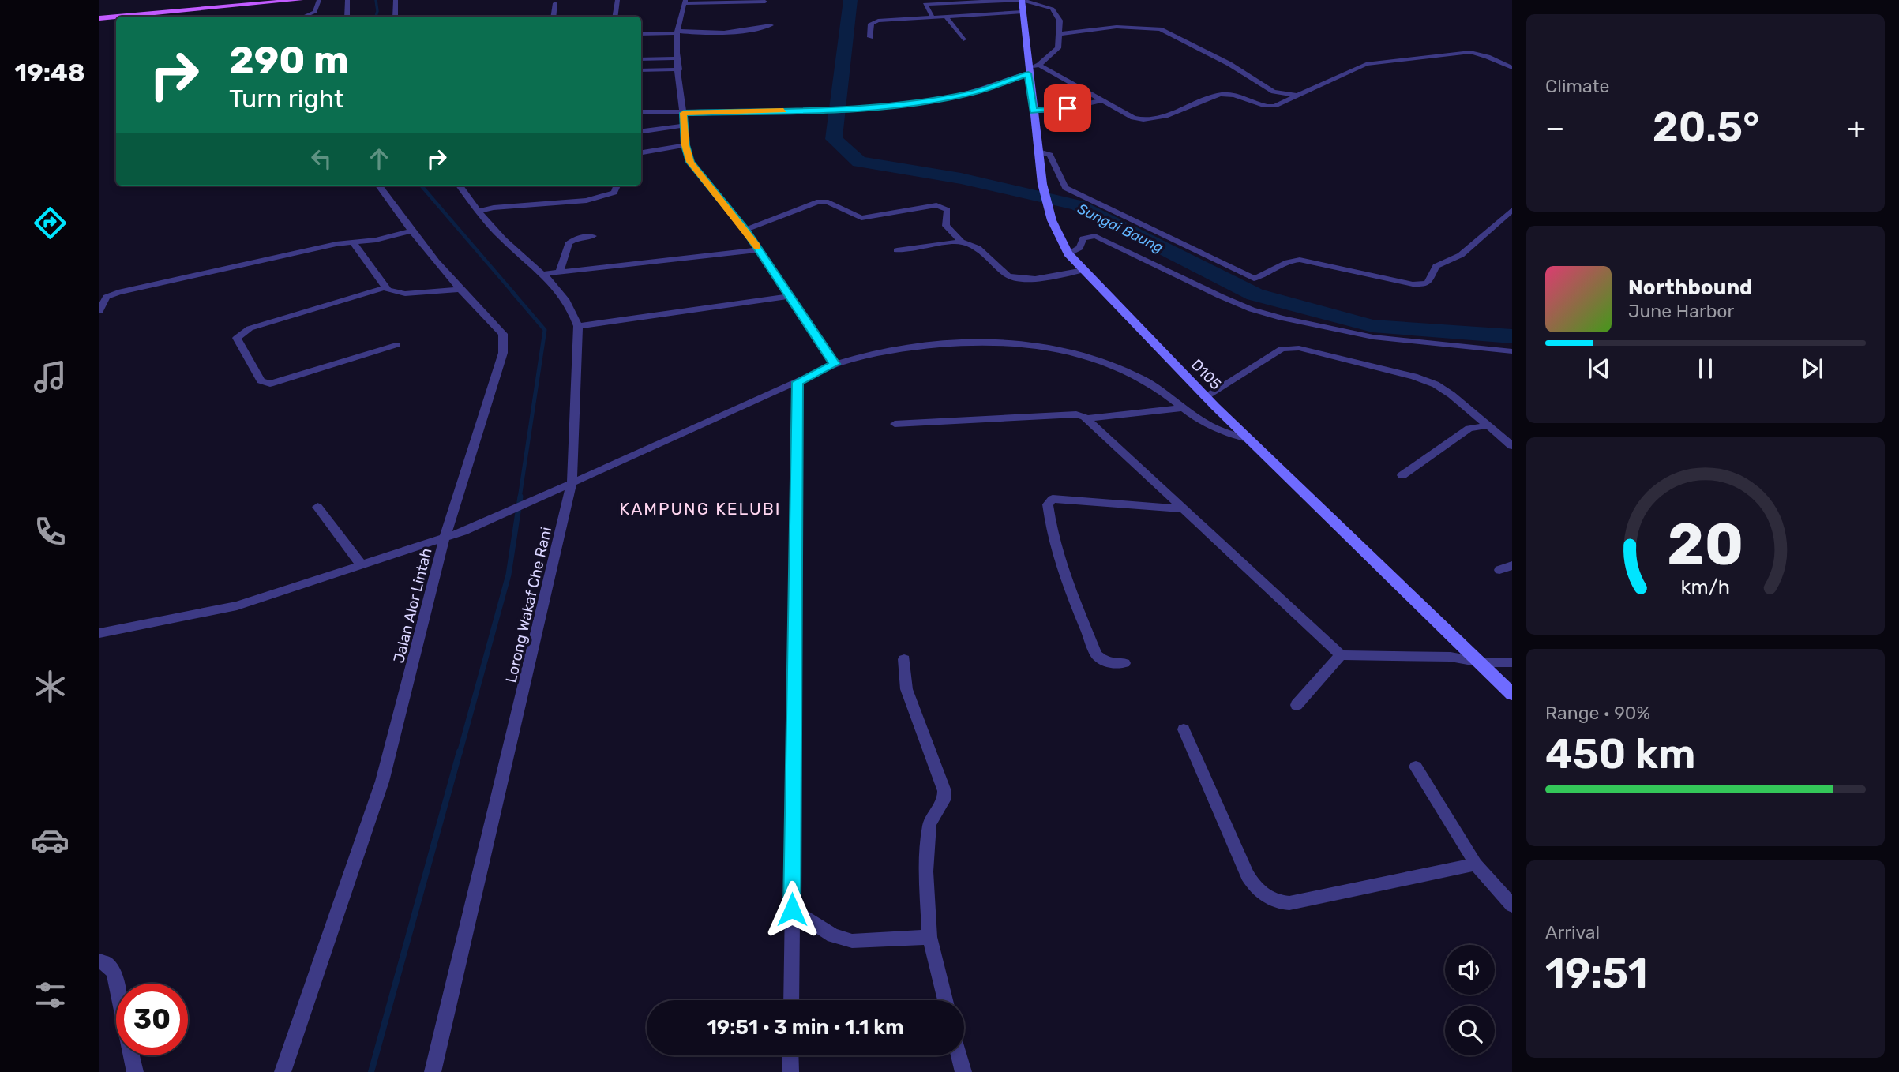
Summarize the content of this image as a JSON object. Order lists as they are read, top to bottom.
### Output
{
  "streets": {
    "street": ["D105", "Lorong Wakaf Che Rani", "Jalan Alor Lintah"]
  },
  "districts": ["KAMPUNG KELUBI"],
  "water": ["Sungai Baung"],
  "page": {
    "tabs": "19:48",
    "tile": [
      "Climate",
      ["Range · 90%", "450 km"],
      ["Arrival", "19:51"]
    ],
    "turn": ["290 m", "Turn right"],
    "heat": ["−", "20.5°", "+"],
    "song": ["Northbound", "June Harbor"],
    "limit": "30",
    "trip": "19:51 · 3 min · 1.1 km",
    "gauge": ["20", "km/h"]
  }
}
